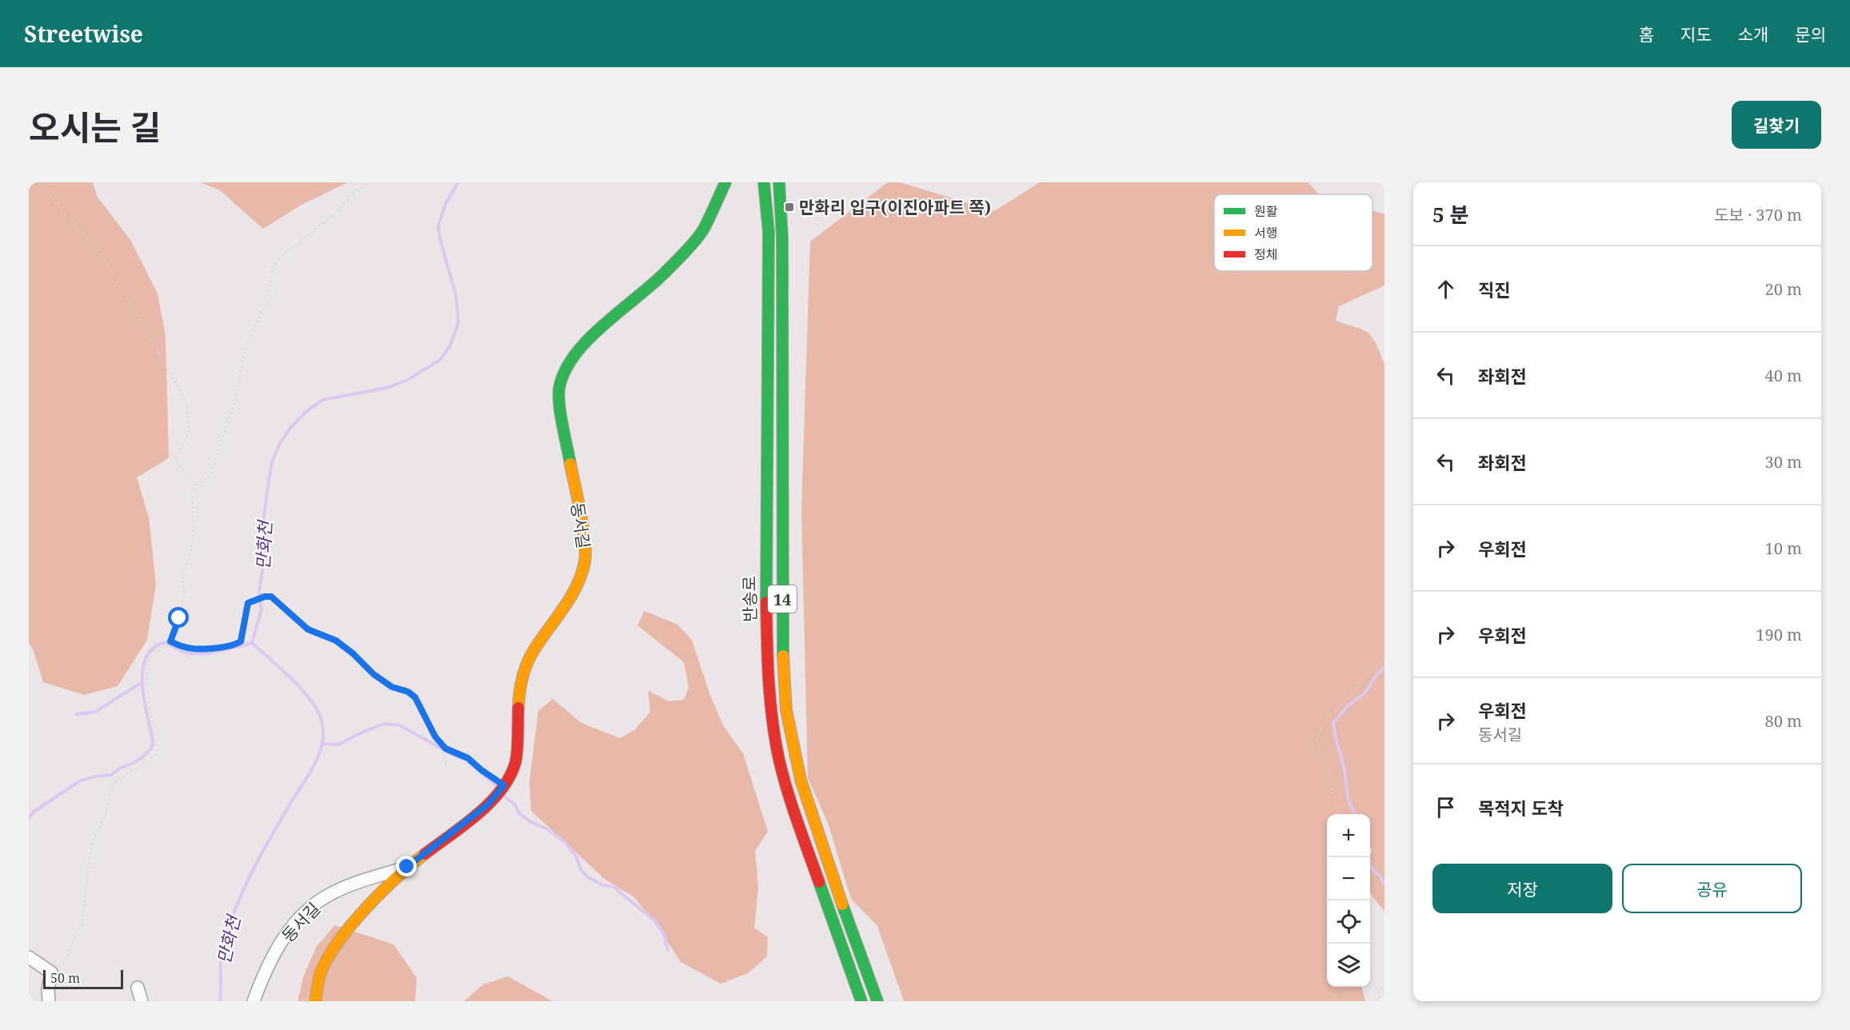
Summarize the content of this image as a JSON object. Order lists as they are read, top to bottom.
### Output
{
  "streets": {
    "main road": ["동서길", "반송로", "14"]
  },
  "water": ["만화천"],
  "places": {
    "transit": ["만화리 입구(이진아파트 쪽)"]
  },
  "legend": ["원활", "서행", "정체"],
  "scale_bar": "50 m",
  "page": {
    "header": "Streetwise",
    "nav": [
      "홈",
      "지도",
      "소개",
      "문의"
    ],
    "title": "오시는 길",
    "buttons": [
      "길찾기",
      ["저장", "공유"]
    ],
    "heading": ["5 분", "도보 · 370 m"],
    "list": [
      ["직진", "20 m"],
      ["좌회전", "40 m"],
      ["좌회전", "30 m"],
      ["우회전", "10 m"],
      ["우회전", "190 m"],
      ["우회전", "동서길", "80 m"],
      "목적지 도착"
    ],
    "map_buttons": ["+", "−"],
    "scale": "50 m"
  }
}
